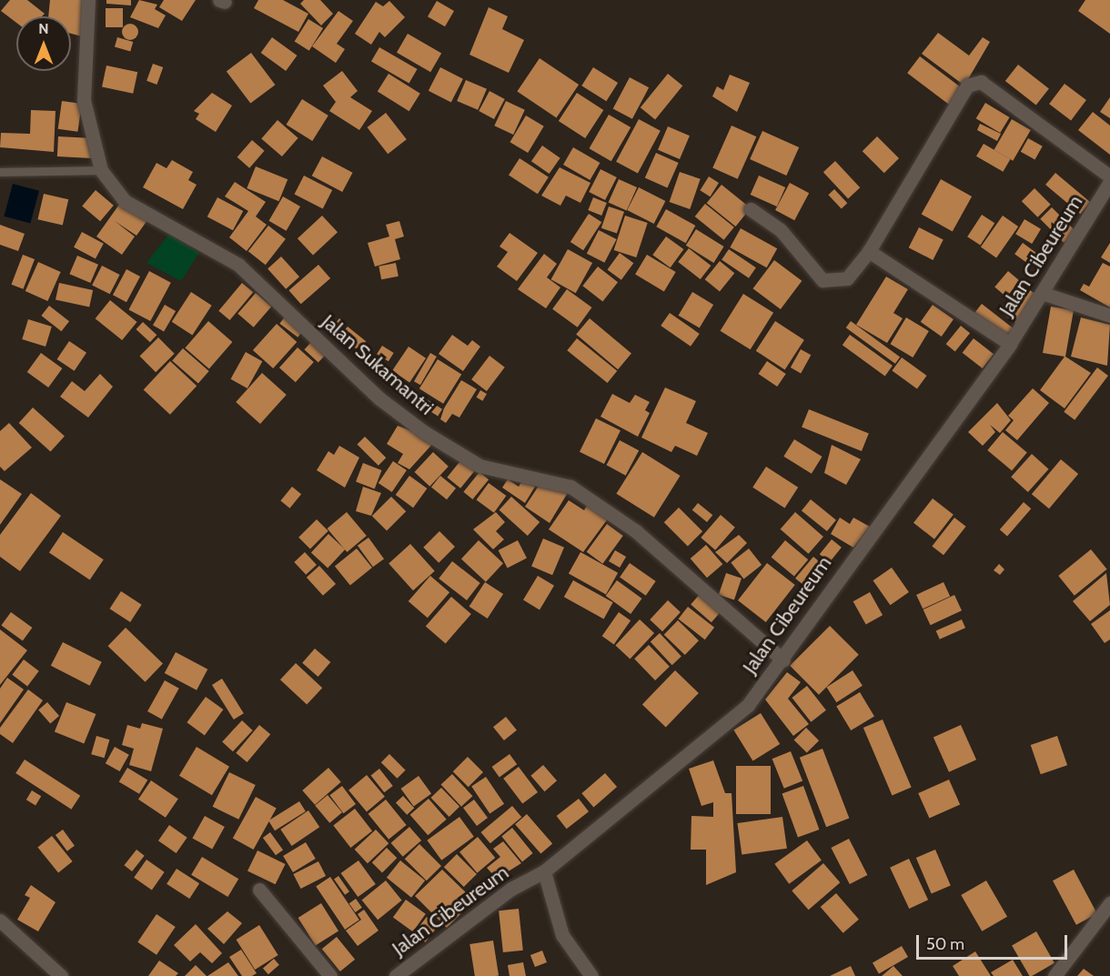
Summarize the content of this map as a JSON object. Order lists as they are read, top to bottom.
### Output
{
  "streets": {
    "street": ["Jalan Cibeureum", "Jalan Sukamantri"]
  },
  "crossings": [
    ["Jalan Cibeureum", "Jalan Sukamantri"]
  ],
  "scale_bar": "50 m",
  "north": "top"
}
